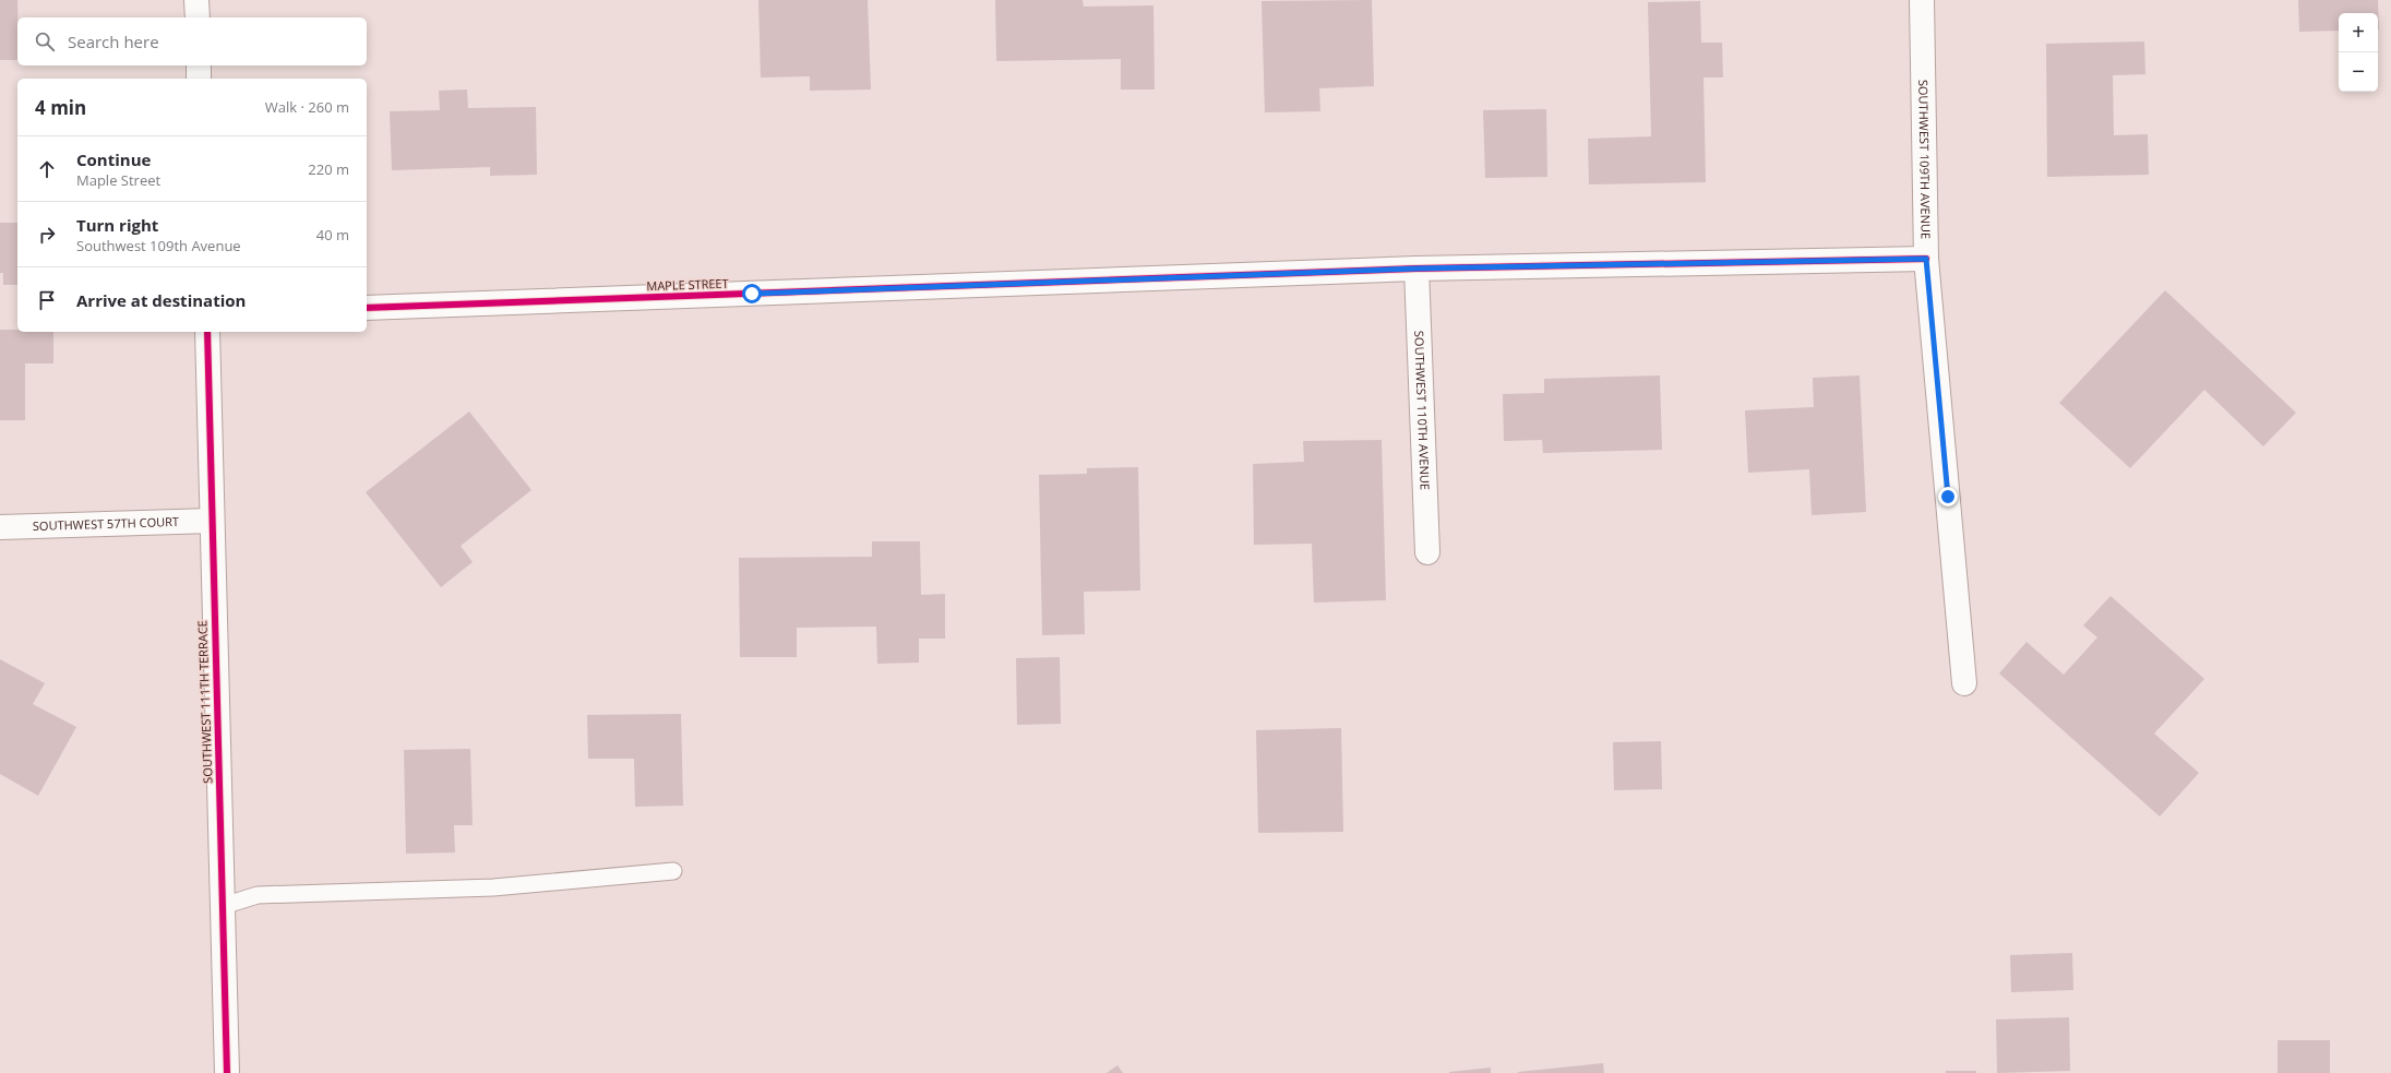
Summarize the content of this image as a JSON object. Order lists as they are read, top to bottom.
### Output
{
  "streets": {
    "street": [
      "SOUTHWEST 109TH AVENUE",
      "MAPLE STREET",
      "SOUTHWEST 110TH AVENUE",
      "SOUTHWEST 57TH COURT",
      "SOUTHWEST 111TH TERRACE"
    ]
  },
  "crossings": [
    ["SOUTHWEST 109TH AVENUE", "MAPLE STREET"],
    ["MAPLE STREET", "SOUTHWEST 110TH AVENUE"],
    ["SOUTHWEST 57TH COURT", "SOUTHWEST 111TH TERRACE"]
  ],
  "page": {
    "map_buttons": ["+", "−"],
    "search": "Search here",
    "heading": ["4 min", "Walk · 260 m"],
    "list": [
      ["Continue", "Maple Street", "220 m"],
      ["Turn right", "Southwest 109th Avenue", "40 m"],
      "Arrive at destination"
    ]
  }
}
